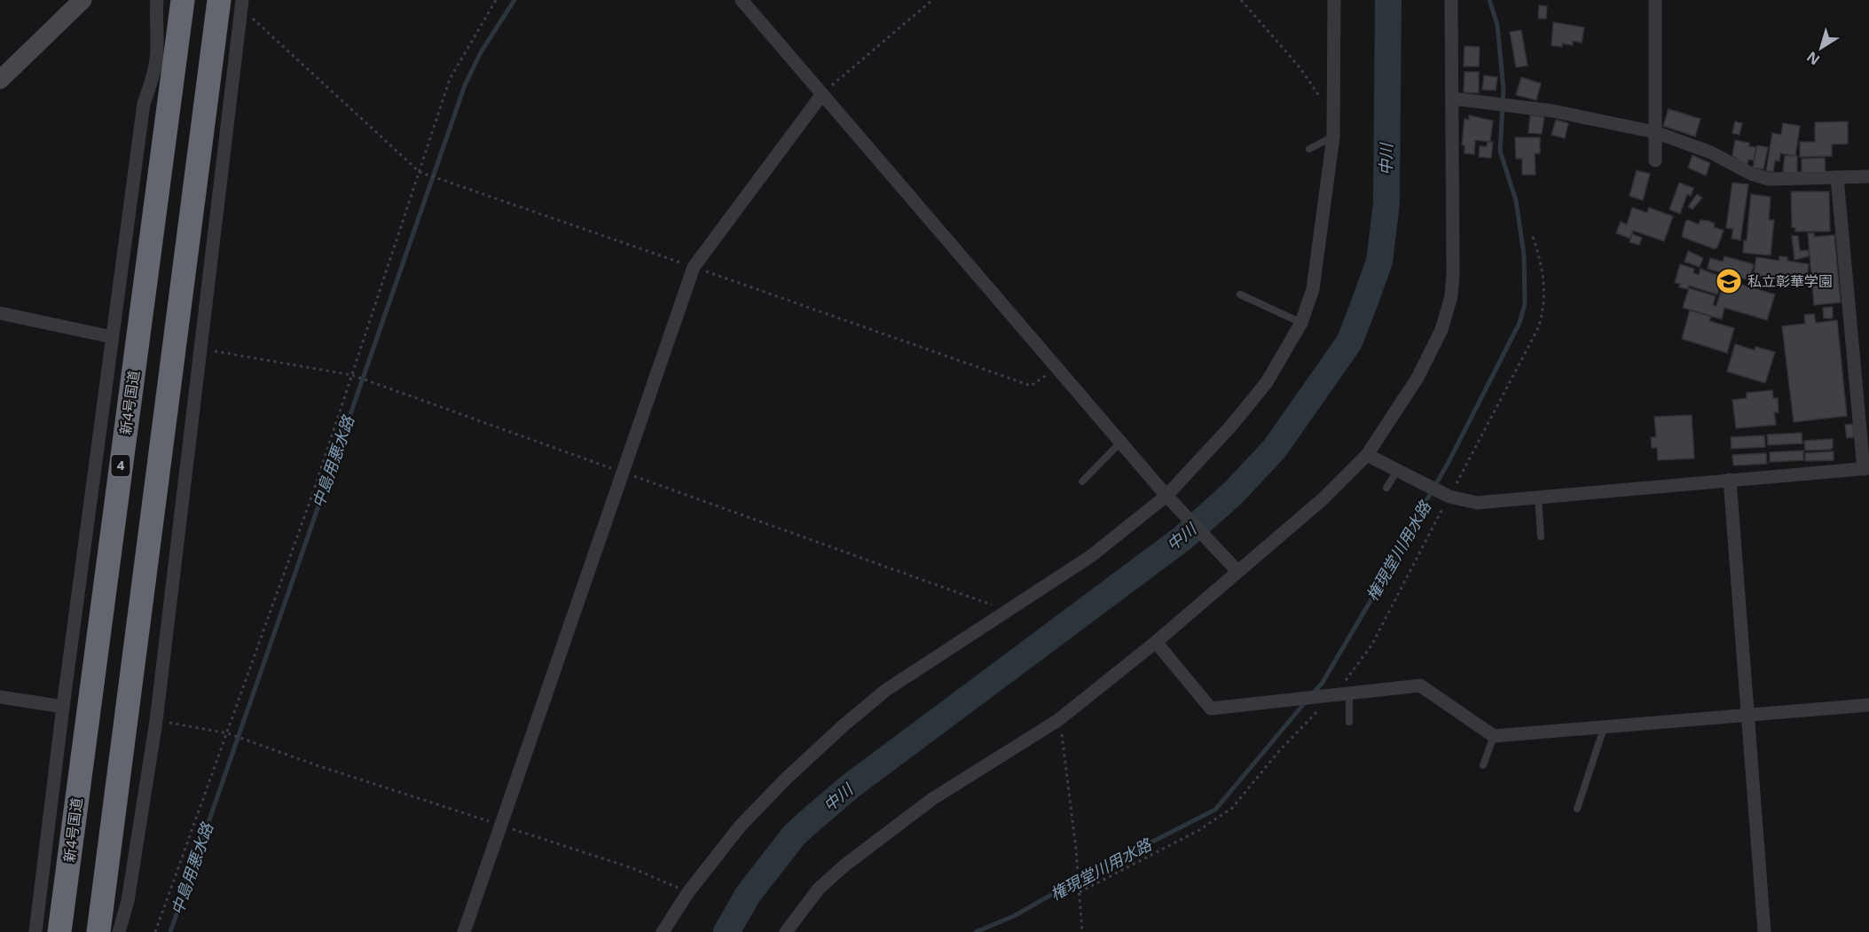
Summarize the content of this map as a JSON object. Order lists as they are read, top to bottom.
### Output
{
  "streets": {
    "highway": ["新4号国道", "4"]
  },
  "water": ["中川", "中島用悪水路", "権現堂川用水路"],
  "places": {
    "school or university": ["私立彰華学園"]
  },
  "north": "bottom left"
}
